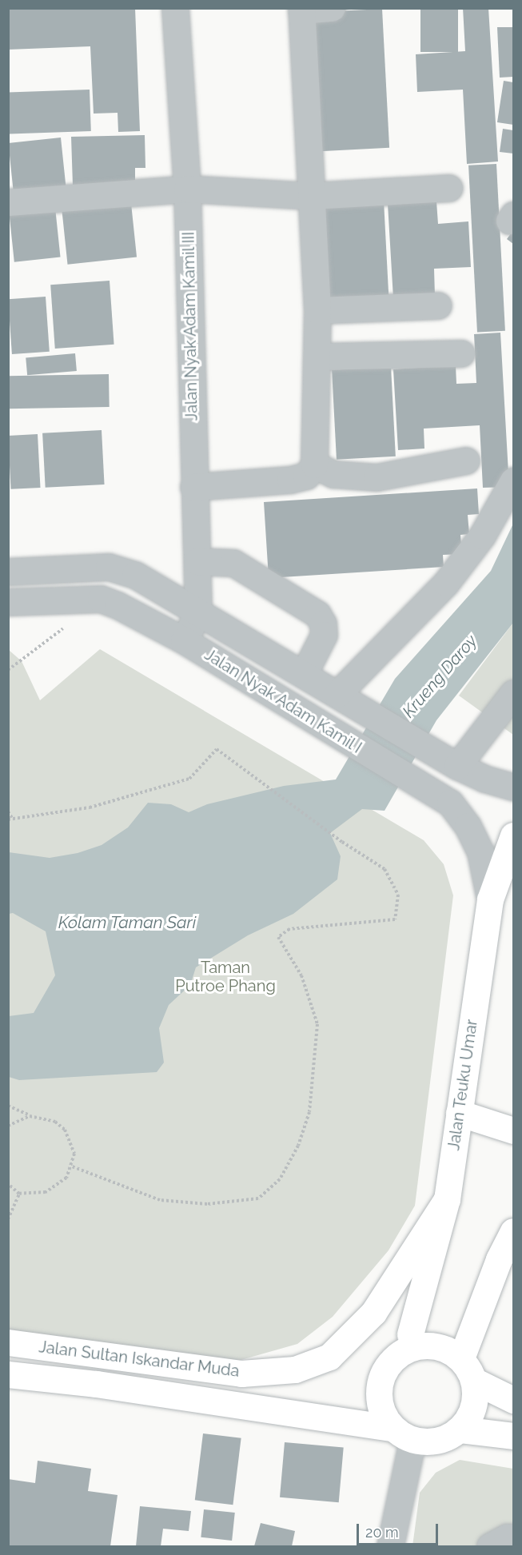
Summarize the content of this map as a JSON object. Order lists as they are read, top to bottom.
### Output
{
  "streets": {
    "highway": ["Jalan Teuku Umar", "Jalan Sultan Iskandar Muda"],
    "street": ["Jalan Nyak Adam Kamil III", "Jalan Nyak Adam Kamil I"]
  },
  "crossings": [
    ["Jalan Nyak Adam Kamil III", "Jalan Nyak Adam Kamil I"],
    ["Jalan Nyak Adam Kamil I", "Jalan Teuku Umar"],
    ["Jalan Teuku Umar", "Jalan Sultan Iskandar Muda"]
  ],
  "water": ["Krueng Daroy", "Kolam Taman Sari"],
  "parks": ["Taman Putroe Phang"],
  "scale_bar": "20 m"
}
